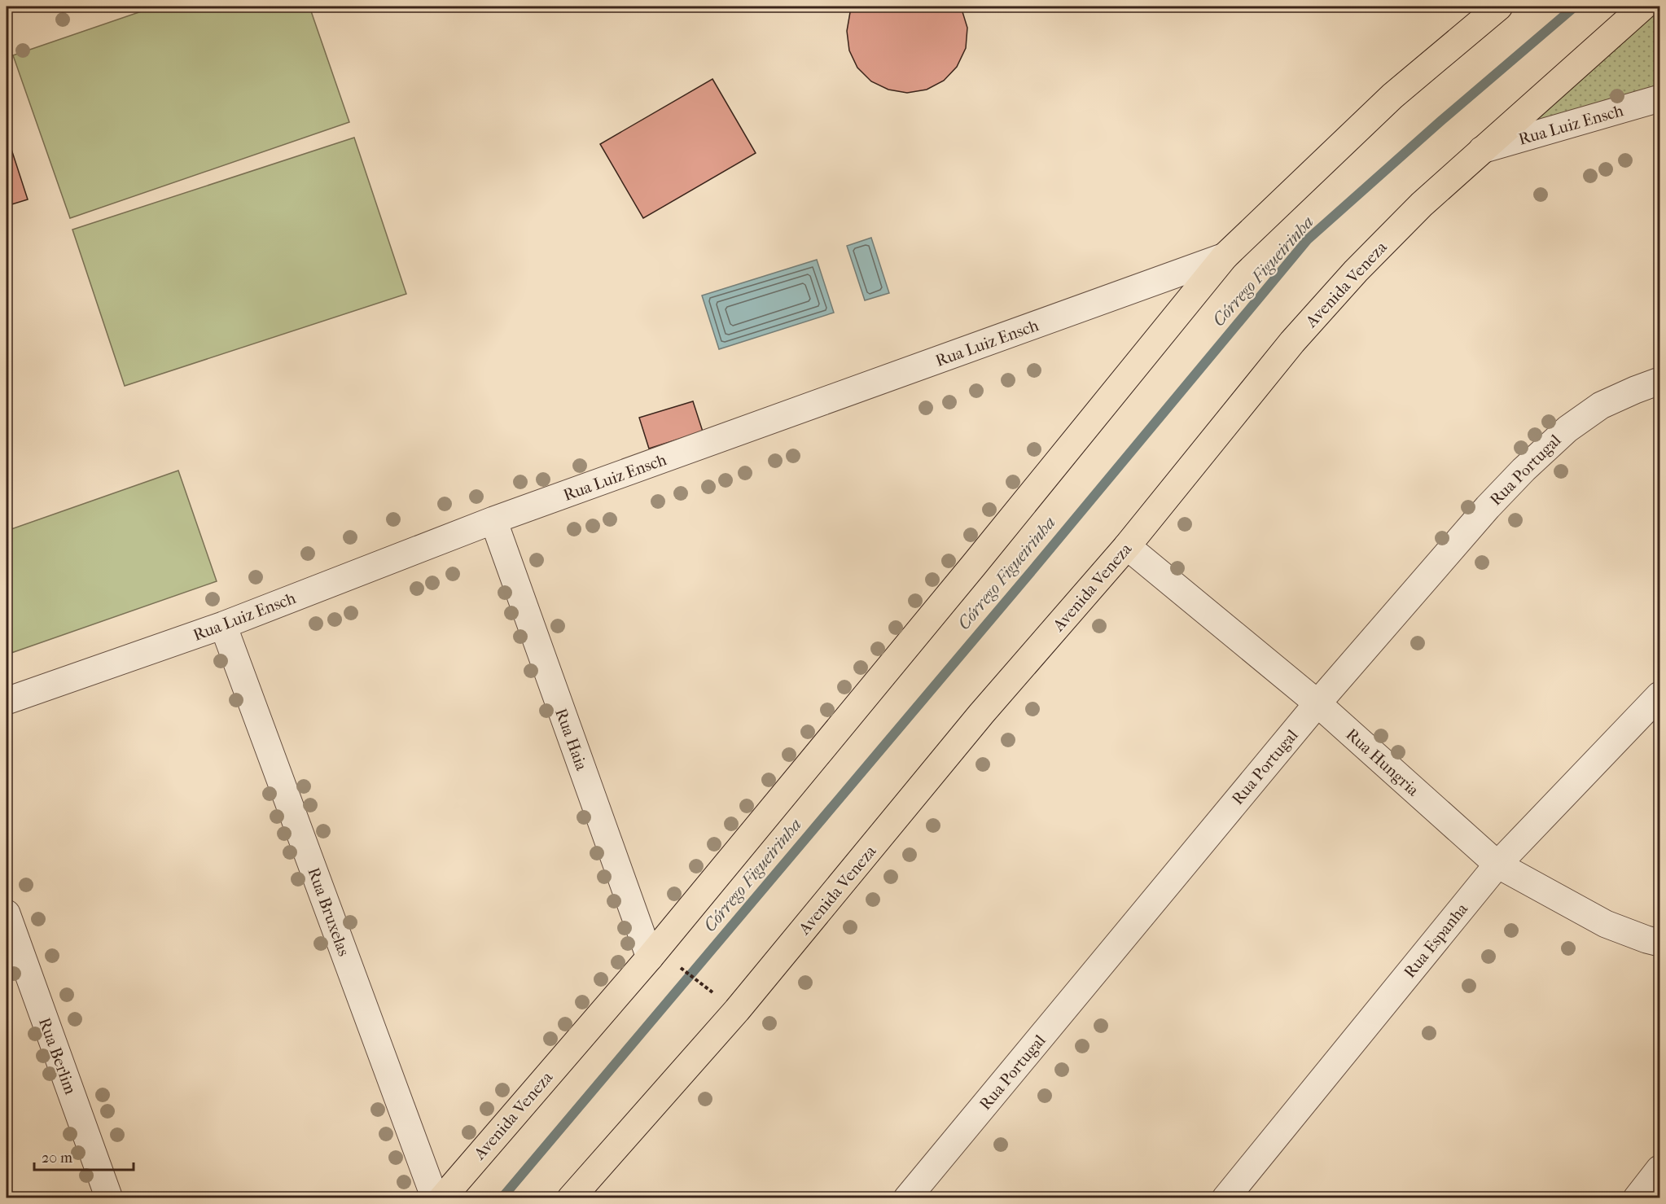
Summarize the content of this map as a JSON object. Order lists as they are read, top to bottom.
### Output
{
  "streets": {
    "main road": ["Avenida Veneza"],
    "street": [
      "Rua Luiz Ensch",
      "Rua Portugal",
      "Rua Haia",
      "Rua Hungria",
      "Rua Bruxelas",
      "Rua Espanha",
      "Rua Berlim"
    ]
  },
  "crossings": [
    ["Rua Luiz Ensch", "Avenida Veneza"],
    ["Rua Luiz Ensch", "Rua Haia"],
    ["Rua Luiz Ensch", "Rua Bruxelas"],
    ["Avenida Veneza", "Rua Haia"],
    ["Avenida Veneza", "Rua Hungria"],
    ["Rua Portugal", "Rua Hungria"],
    ["Rua Hungria", "Rua Espanha"]
  ],
  "water": ["Córrego Figueirinha"],
  "scale_bar": "20 m"
}
